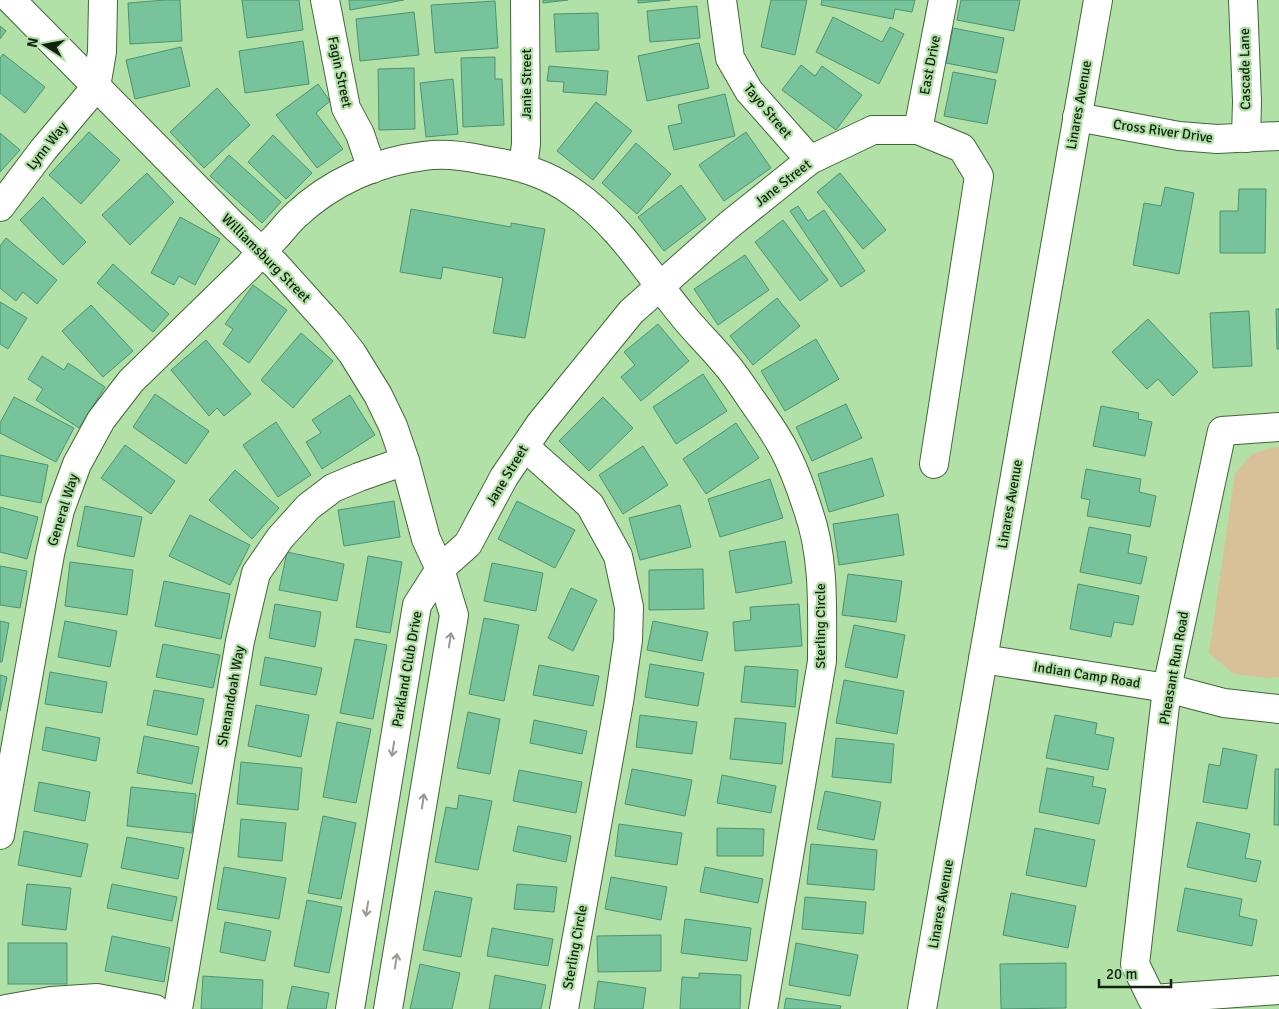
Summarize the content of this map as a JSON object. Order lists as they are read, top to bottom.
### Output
{
  "streets": {
    "street": [
      "East Drive",
      "Cascade Lane",
      "Fagin Street",
      "Janie Street",
      "Linares Avenue",
      "Tayo Street",
      "Cross River Drive",
      "Lynn Way",
      "Jane Street",
      "Williamsburg Street",
      "General Way",
      "Sterling Circle",
      "Pheasant Run Road",
      "Parkland Club Drive",
      "Indian Camp Road",
      "Shenandoah Way"
    ]
  },
  "crossings": [
    ["East Drive", "Jane Street"],
    ["Cascade Lane", "Cross River Drive"],
    ["Fagin Street", "General Way"],
    ["Janie Street", "General Way"],
    ["Janie Street", "Sterling Circle"],
    ["Linares Avenue", "Cross River Drive"],
    ["Linares Avenue", "Indian Camp Road"],
    ["Tayo Street", "Jane Street"],
    ["Lynn Way", "Williamsburg Street"],
    ["Jane Street", "Williamsburg Street"],
    ["Jane Street", "Sterling Circle"],
    ["Jane Street", "Parkland Club Drive"],
    ["Williamsburg Street", "General Way"],
    ["Williamsburg Street", "Parkland Club Drive"],
    ["Williamsburg Street", "Shenandoah Way"],
    ["General Way", "Sterling Circle"],
    ["Pheasant Run Road", "Indian Camp Road"]
  ],
  "scale_bar": "20 m",
  "north": "left"
}
